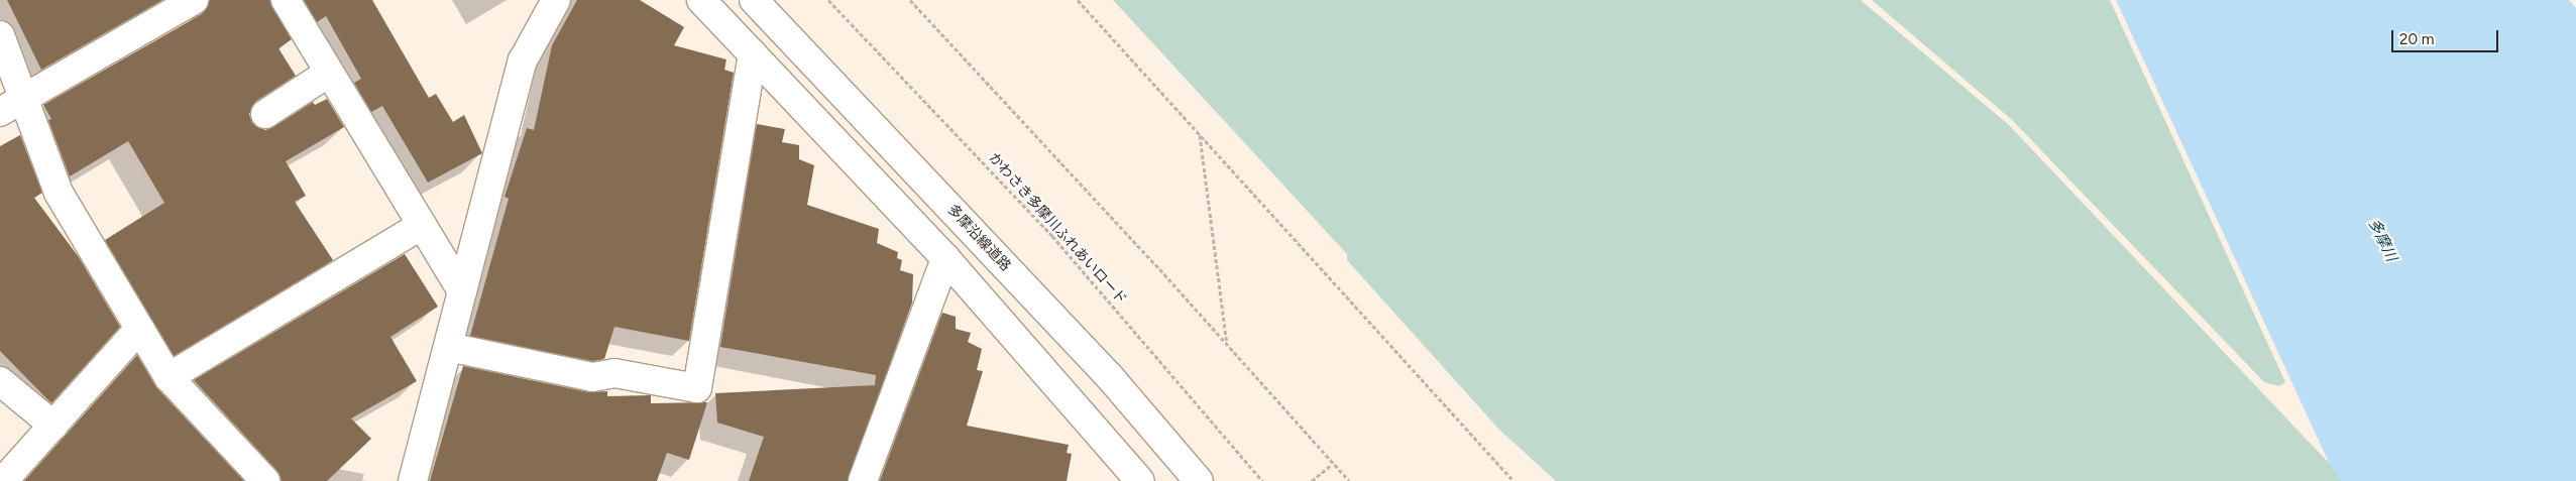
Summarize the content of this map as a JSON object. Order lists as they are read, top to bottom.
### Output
{
  "streets": {
    "street": ["多摩沿線道路"],
    "path": ["かわさき多摩川ふれあいロード"]
  },
  "water": ["多摩川"],
  "scale_bar": "20 m"
}
